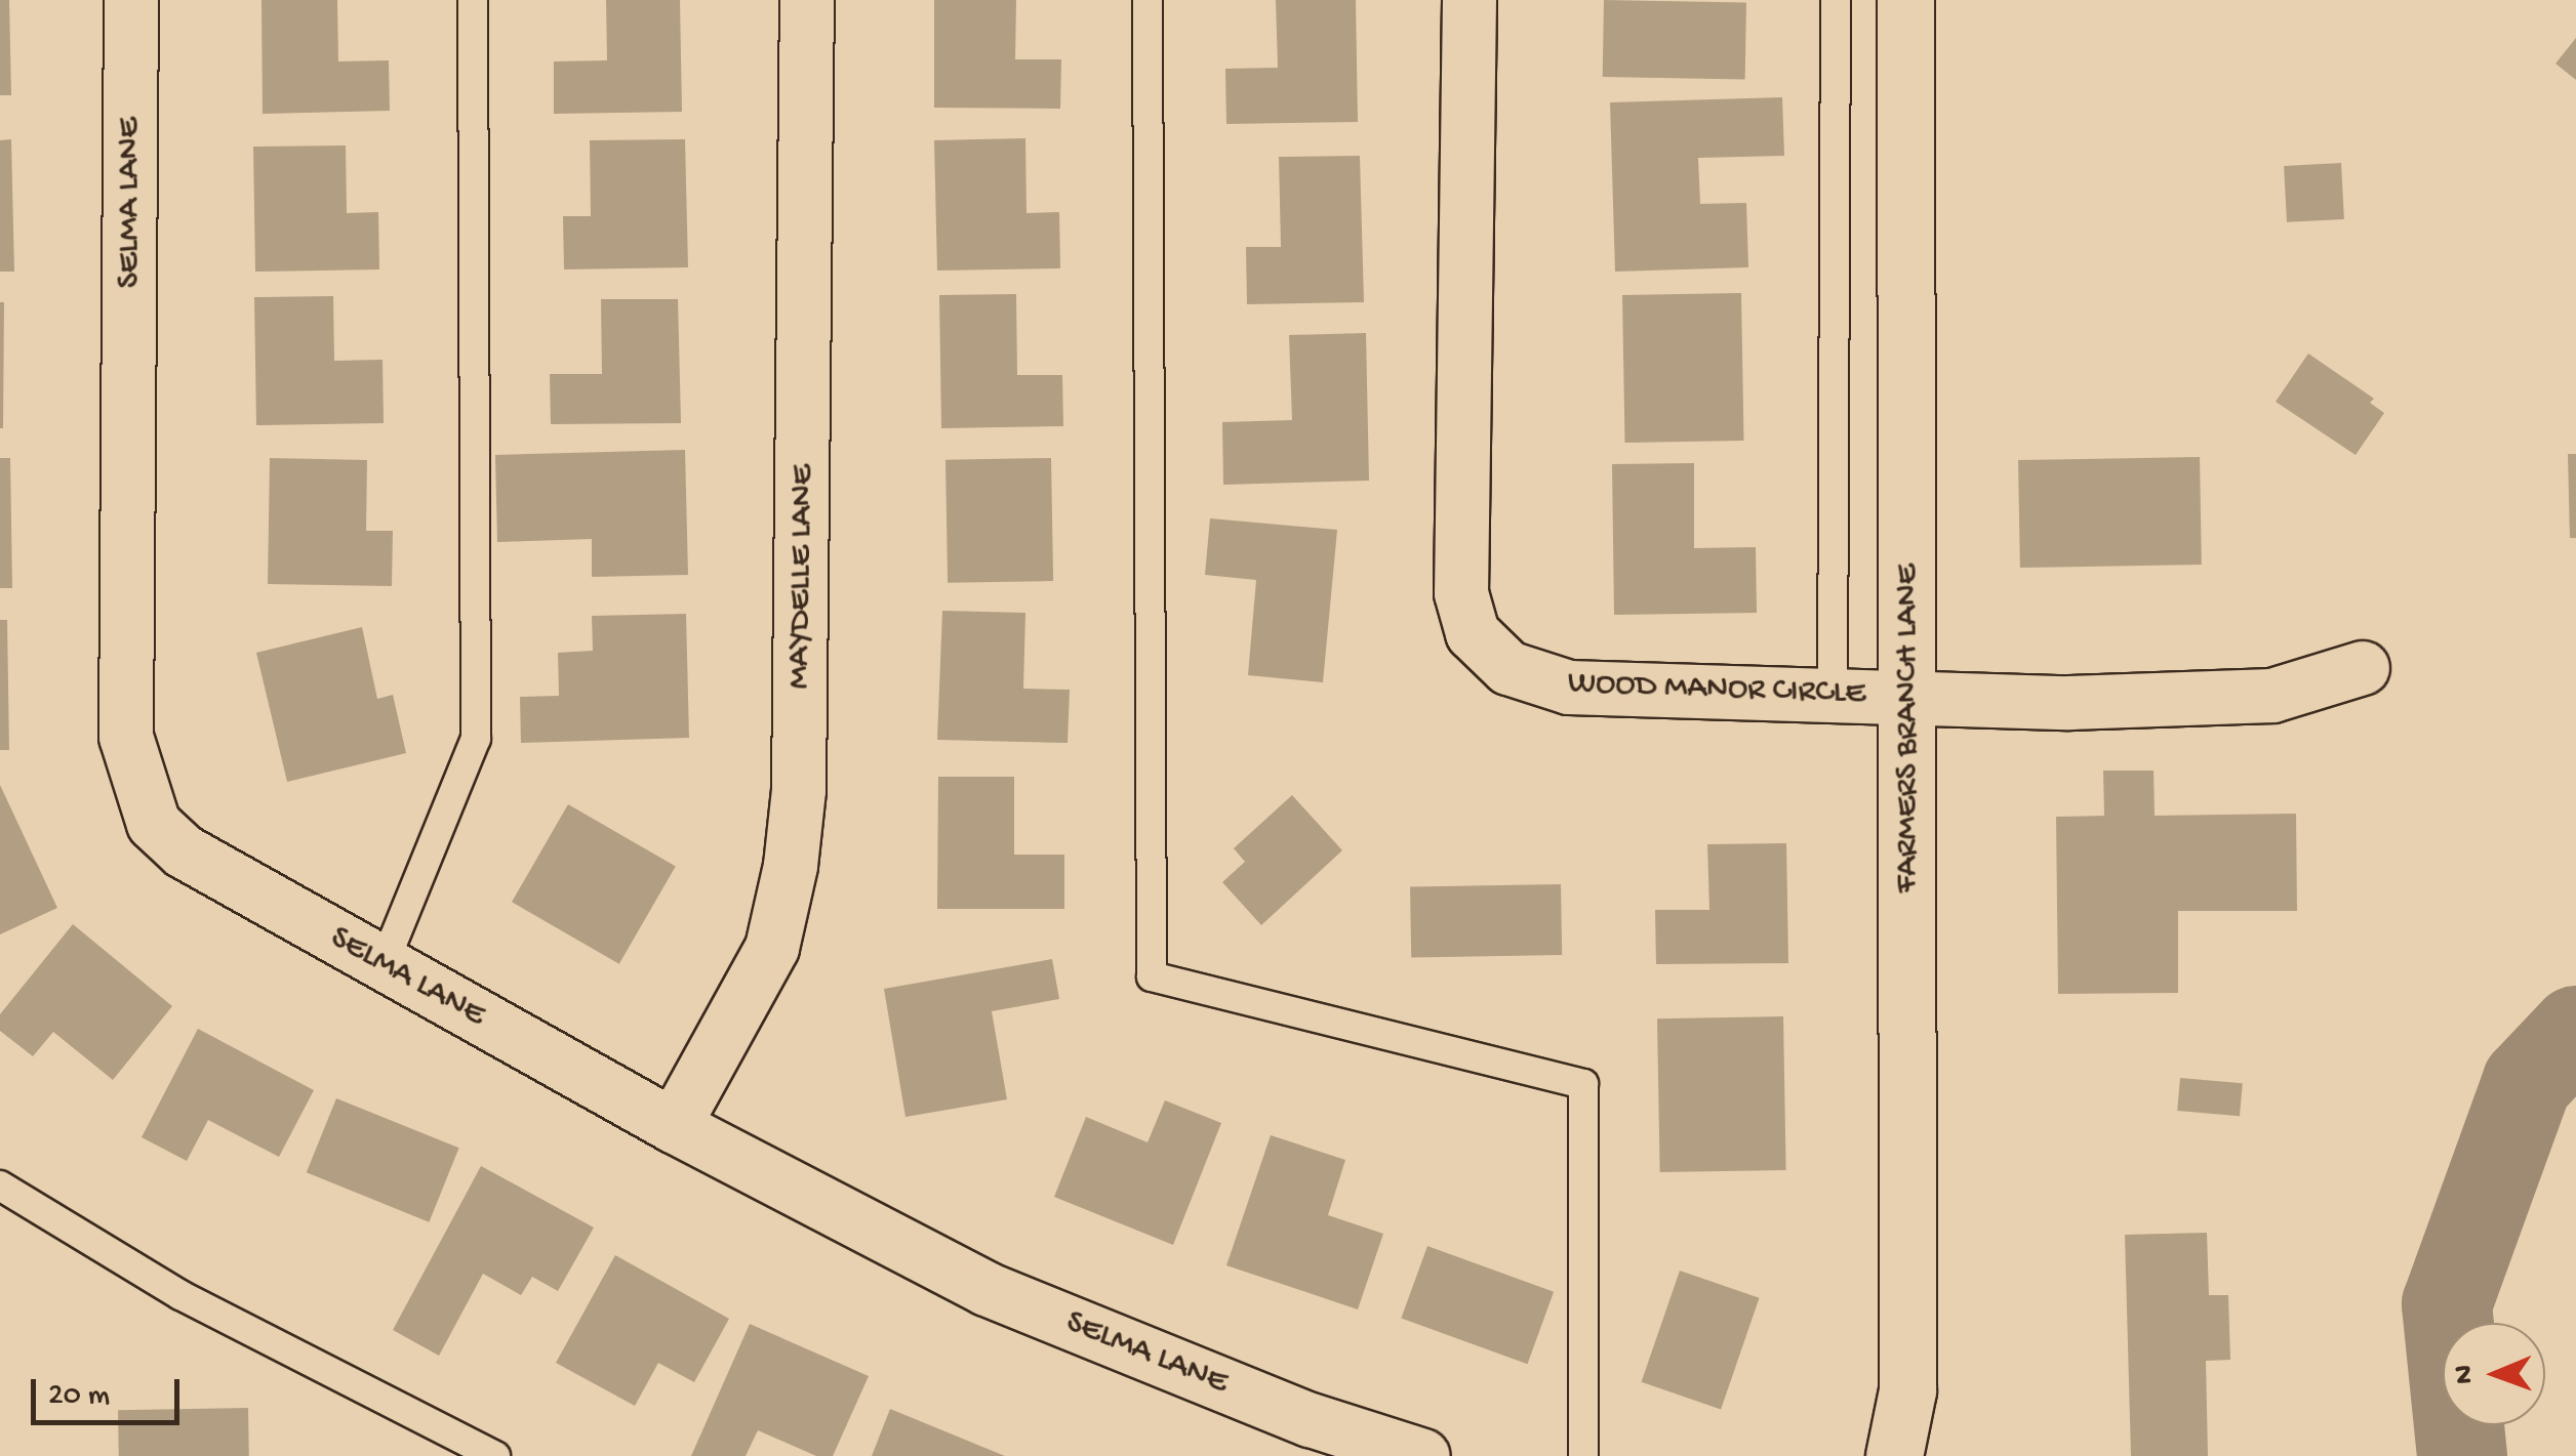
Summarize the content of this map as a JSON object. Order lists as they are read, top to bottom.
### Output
{
  "streets": {
    "street": [
      "SELMA LANE",
      "MAYDELLE LANE",
      "WOOD MANOR CIRCLE",
      "FARMERS BRANCH LANE"
    ]
  },
  "crossings": [
    ["SELMA LANE", "MAYDELLE LANE"],
    ["WOOD MANOR CIRCLE", "FARMERS BRANCH LANE"]
  ],
  "scale_bar": "20 m",
  "north": "left"
}
